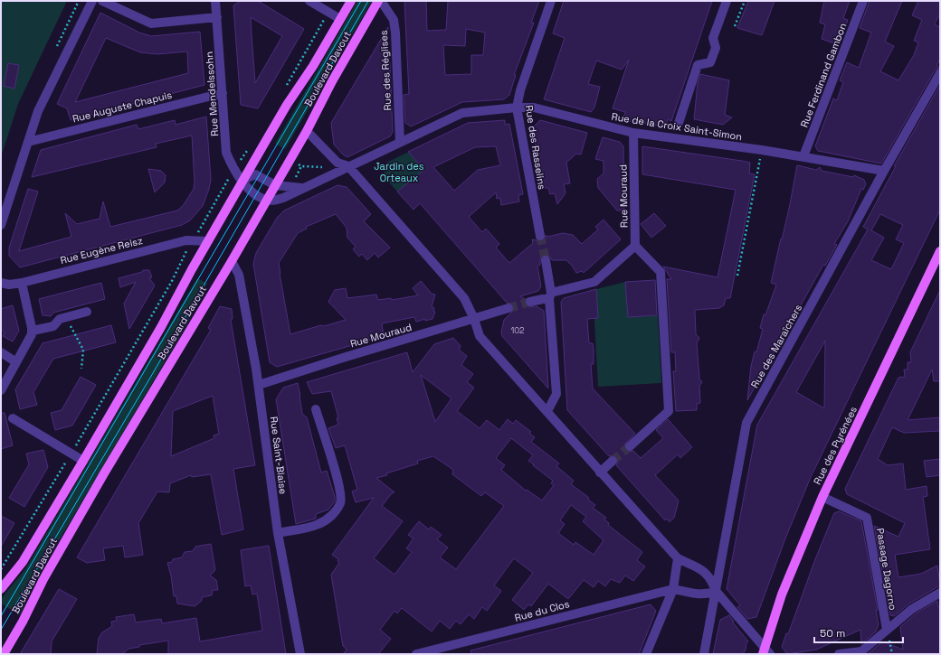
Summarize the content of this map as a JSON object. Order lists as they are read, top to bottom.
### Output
{
  "streets": {
    "main road": ["Boulevard Davout", "Rue des Pyrénées"],
    "street": [
      "Rue des Réglises",
      "Rue Ferdinand Gambon",
      "Rue Mendelssohn",
      "Rue Auguste Chapuis",
      "Rue de la Croix Saint-Simon",
      "Rue des Rasselins",
      "Rue Mouraud",
      "Rue Eugène Reisz",
      "Rue des Maraîchers",
      "Rue Saint-Blaise",
      "Passage Dagorno",
      "Rue du Clos"
    ]
  },
  "crossings": [
    ["Boulevard Davout", "Rue des Réglises"],
    ["Boulevard Davout", "Rue Mendelssohn"],
    ["Boulevard Davout", "Rue de la Croix Saint-Simon"],
    ["Boulevard Davout", "Rue Eugène Reisz"],
    ["Boulevard Davout", "Rue Saint-Blaise"],
    ["Rue des Réglises", "Rue de la Croix Saint-Simon"],
    ["Rue Ferdinand Gambon", "Rue de la Croix Saint-Simon"],
    ["Rue Mendelssohn", "Rue Auguste Chapuis"],
    ["Rue Mendelssohn", "Rue de la Croix Saint-Simon"],
    ["Rue de la Croix Saint-Simon", "Rue des Rasselins"],
    ["Rue de la Croix Saint-Simon", "Rue Mouraud"],
    ["Rue de la Croix Saint-Simon", "Rue des Maraîchers"],
    ["Rue Mouraud", "Rue Saint-Blaise"],
    ["Rue des Pyrénées", "Passage Dagorno"]
  ],
  "parks": ["Jardin des Orteaux"],
  "house_numbers": ["102"],
  "scale_bar": "50 m"
}
